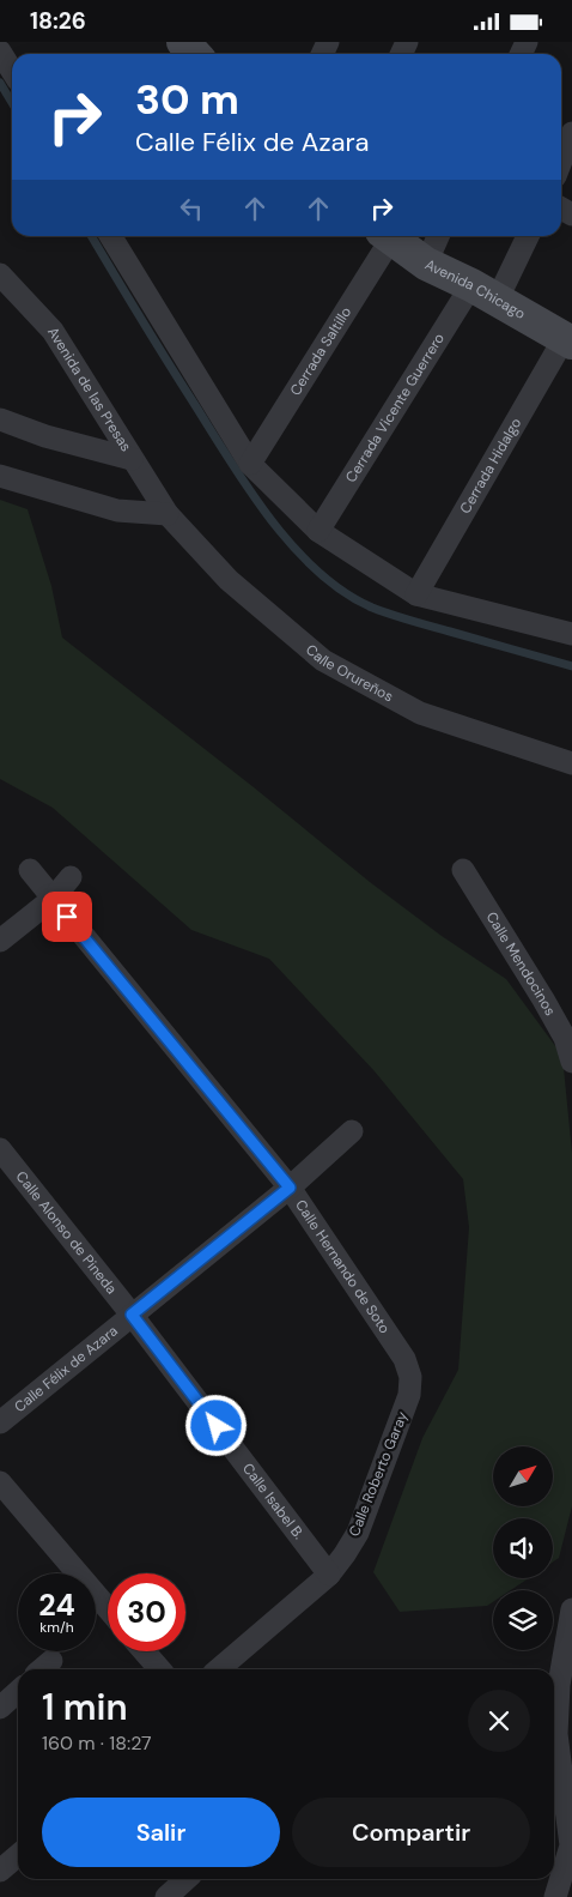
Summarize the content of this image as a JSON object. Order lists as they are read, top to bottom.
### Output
{
  "streets": {
    "street": [
      "Avenida Chicago",
      "Cerrada Saltillo",
      "Avenida de las Presas",
      "Cerrada Vicente Guerrero",
      "Cerrada Hidalgo",
      "Calle Orureños",
      "Calle Mendocinos",
      "Calle Alonso de Pineda",
      "Calle Hernando de Soto",
      "Calle Félix de Azara",
      "Calle Roberto Garay",
      "Calle Isabel B."
    ]
  },
  "crossings": [
    ["Avenida Chicago", "Cerrada Vicente Guerrero"],
    ["Avenida Chicago", "Cerrada Hidalgo"],
    ["Avenida de las Presas", "Calle Orureños"],
    ["Calle Alonso de Pineda", "Calle Félix de Azara"],
    ["Calle Alonso de Pineda", "Calle Isabel B."],
    ["Calle Hernando de Soto", "Calle Félix de Azara"],
    ["Calle Hernando de Soto", "Calle Roberto Garay"],
    ["Calle Félix de Azara", "Calle Isabel B."],
    ["Calle Roberto Garay", "Calle Isabel B."]
  ],
  "north": "top right",
  "page": {
    "status": "18:26",
    "turn": ["30 m", "Calle Félix de Azara"],
    "speed": "24 km/h",
    "limit": "30",
    "heading": ["1 min", "160 m · 18:27"],
    "buttons": ["Salir", "Compartir"]
  }
}
